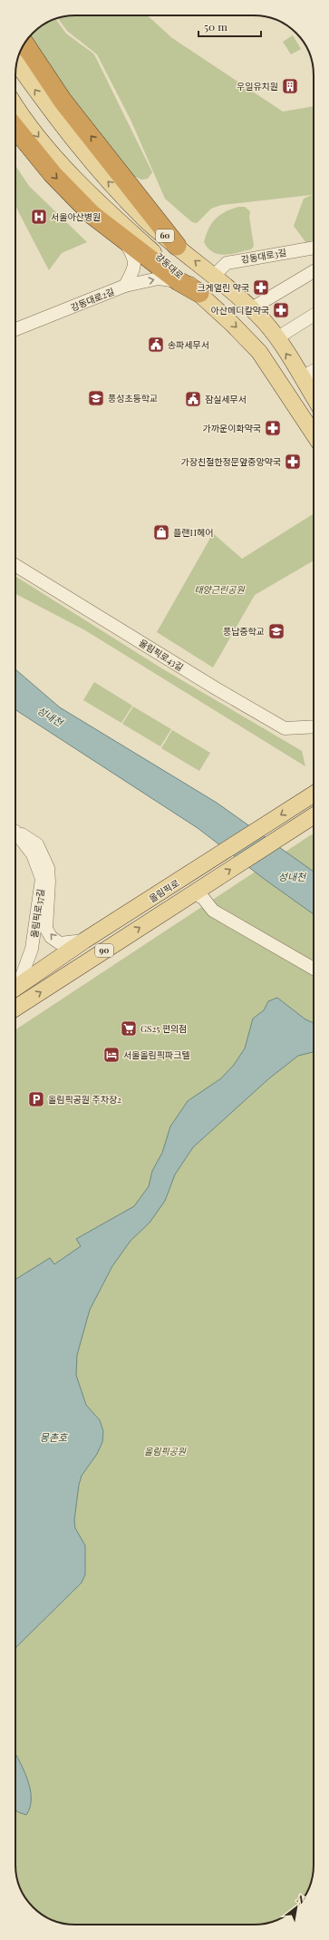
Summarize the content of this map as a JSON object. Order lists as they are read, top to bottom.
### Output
{
  "streets": {
    "main road": [
      "60",
      "강동대로",
      "올림픽로",
      "90"
    ],
    "street": [
      "강동대로3길",
      "강동대로2길",
      "올림픽로43길",
      "올림픽로37길"
    ]
  },
  "crossings": [
    ["60", "강동대로3길"]
  ],
  "water": ["성내천", "몽촌호"],
  "parks": ["태양근린공원", "올림픽공원"],
  "places": {
    "building": ["우일유치원"],
    "hospital": ["서울아산병원"],
    "pharmacy": [
      "크게열린 약국",
      "아산메디칼약국",
      "가까운이화약국",
      "가장친절한정문앞중앙약국"
    ],
    "public building": ["송파세무서", "잠실세무서"],
    "school or university": ["풍성초등학교", "풍납중학교"],
    "shop": ["플랜H헤어"],
    "supermarket": ["GS25 편의점"],
    "hotel": ["서울올림픽파크텔"],
    "parking": ["올림픽공원 주차장2"]
  },
  "scale_bar": "50 m",
  "north": "top right"
}
